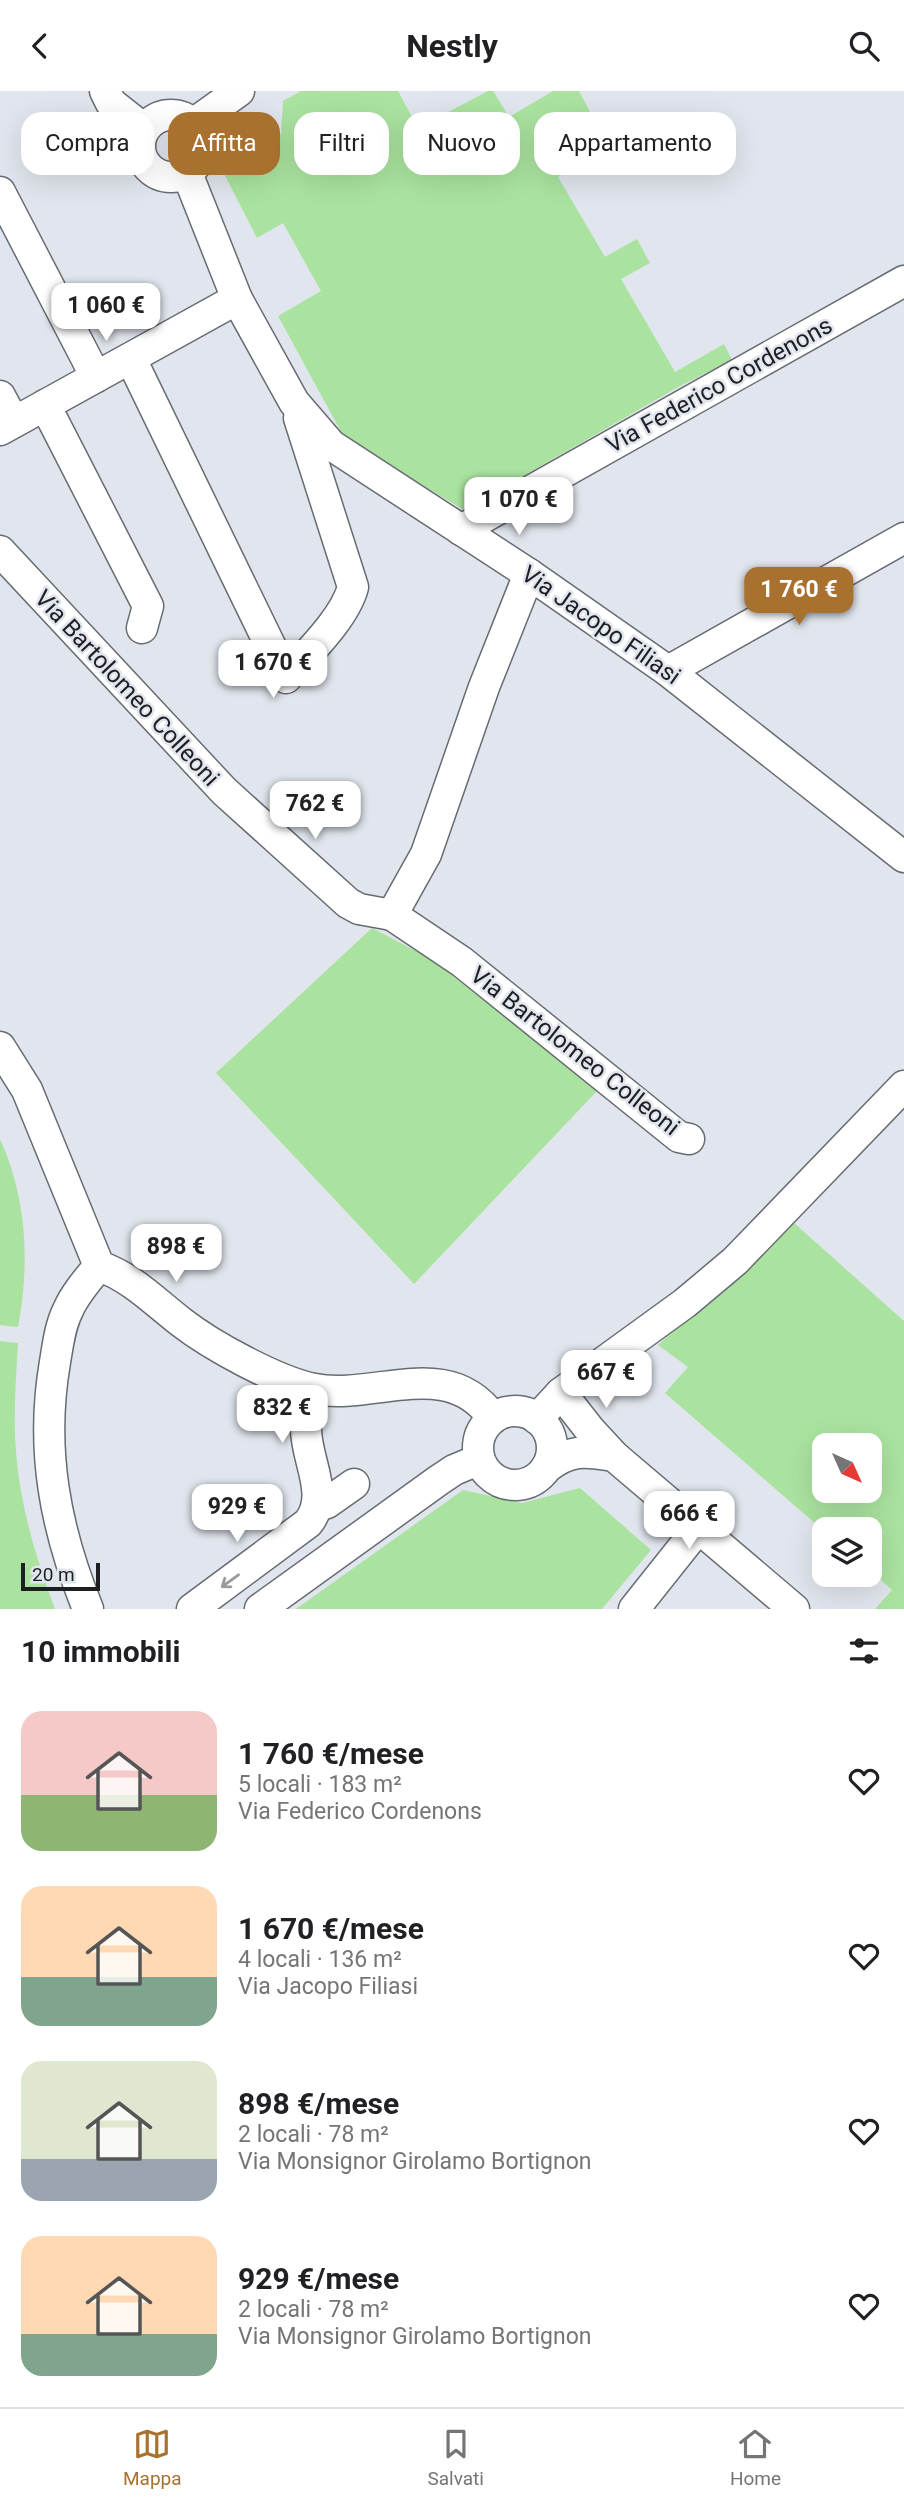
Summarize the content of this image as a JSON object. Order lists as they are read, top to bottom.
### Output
{
  "streets": {
    "street": ["Via Federico Cordenons", "Via Jacopo Filiasi", "Via Bartolomeo Colleoni"]
  },
  "crossings": [
    ["Via Federico Cordenons", "Via Jacopo Filiasi"]
  ],
  "scale_bar": "20 m",
  "north": "bottom right",
  "page": {
    "header": "Nestly",
    "chip": [
      "Compra",
      "Affitta",
      "Filtri",
      "Nuovo",
      "Appartamento"
    ],
    "price": [
      "1 060 €",
      "1 070 €",
      "1 760 €",
      "1 670 €",
      "762 €",
      "898 €",
      "667 €",
      "832 €",
      "929 €",
      "666 €"
    ],
    "scale": "20 m",
    "heading": "10 immobili",
    "list": [
      {
        "name": "1 760 €/mese",
        "note": "5 locali · 183 m² · Via Federico Cordenons"
      },
      {
        "name": "1 670 €/mese",
        "note": "4 locali · 136 m² · Via Jacopo Filiasi"
      },
      {
        "name": "898 €/mese",
        "note": "2 locali · 78 m² · Via Monsignor Girolamo Bortignon"
      },
      {
        "name": "929 €/mese",
        "note": "2 locali · 78 m² · Via Monsignor Girolamo Bortignon"
      }
    ],
    "tabs": ["Mappa", "Salvati", "Home"]
  }
}
